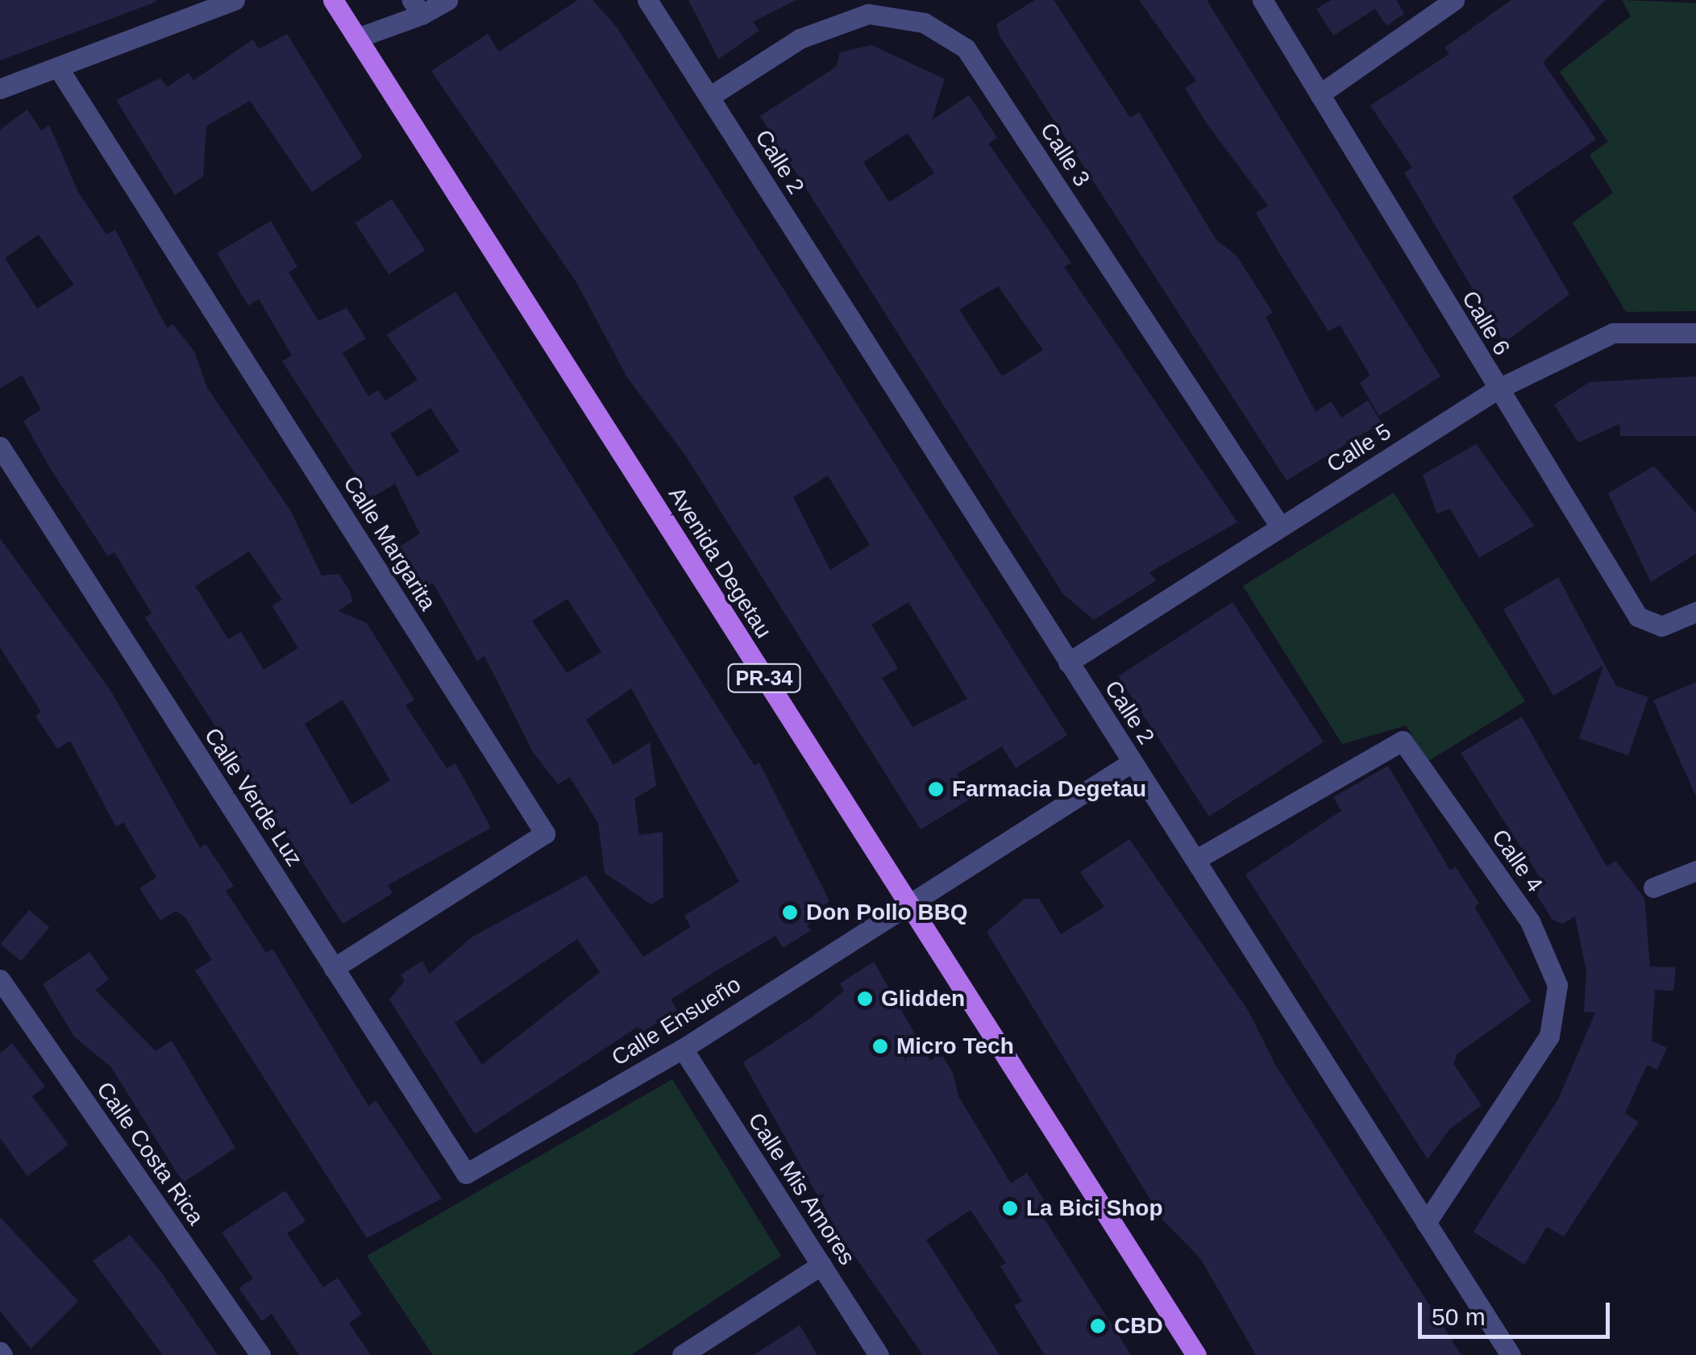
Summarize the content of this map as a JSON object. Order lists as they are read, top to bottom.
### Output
{
  "streets": {
    "main road": ["Avenida Degetau", "PR-34"],
    "street": [
      "Calle 3",
      "Calle 2",
      "Calle 6",
      "Calle 5",
      "Calle Margarita",
      "Calle Verde Luz",
      "Calle 4",
      "Calle Ensueño",
      "Calle Costa Rica",
      "Calle Mis Amores"
    ]
  },
  "crossings": [
    ["Calle 3", "Calle 2"],
    ["Calle 3", "Calle 5"],
    ["Calle 2", "Calle 5"],
    ["Calle 2", "Calle 4"],
    ["Calle 2", "Calle Ensueño"],
    ["Calle 6", "Calle 5"],
    ["Calle Margarita", "Calle Verde Luz"],
    ["Avenida Degetau", "Calle Ensueño"],
    ["Calle Verde Luz", "Calle Ensueño"],
    ["Calle Ensueño", "Calle Mis Amores"]
  ],
  "places": [
    "Farmacia Degetau",
    "Don Pollo BBQ",
    "Glidden",
    "Micro Tech",
    "La Bici Shop",
    "CBD"
  ],
  "scale_bar": "50 m"
}
